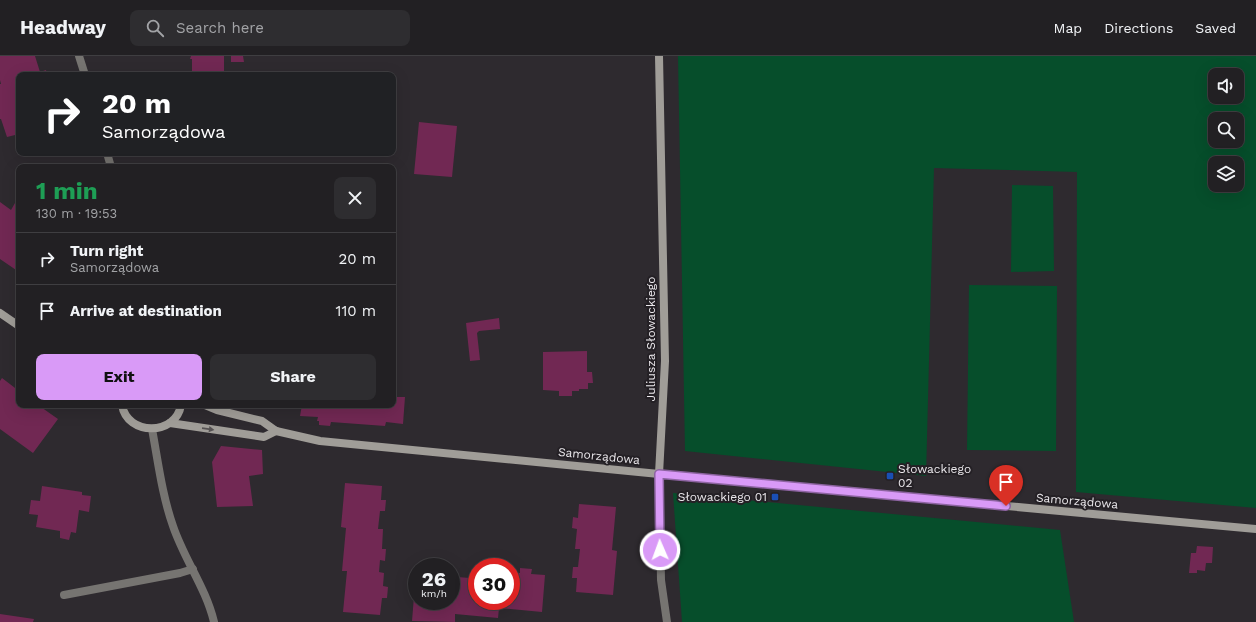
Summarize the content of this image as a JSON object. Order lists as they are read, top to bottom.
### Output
{
  "streets": {
    "street": ["Juliusza Słowackiego", "Samorządowa"]
  },
  "crossings": [
    ["Juliusza Słowackiego", "Samorządowa"]
  ],
  "places": {
    "transit": ["Słowackiego 02", "Słowackiego 01"]
  },
  "page": {
    "header": "Headway",
    "search": "Search here",
    "nav": ["Map", "Directions", "Saved"],
    "turn": ["20 m", "Samorządowa"],
    "heading": ["1 min", "130 m · 19:53"],
    "list": [
      {
        "name": "Turn right",
        "note": "Samorządowa",
        "value": "20 m"
      },
      {
        "name": "Arrive at destination",
        "value": "110 m"
      }
    ],
    "buttons": ["Exit", "Share"],
    "speed": "26 km/h",
    "limit": "30"
  }
}
